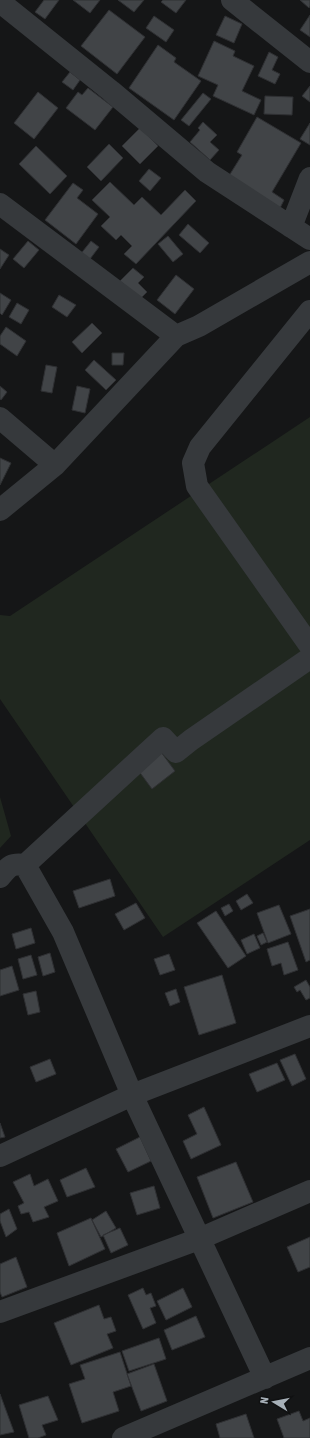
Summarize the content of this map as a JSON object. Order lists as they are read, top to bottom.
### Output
{
  "north": "left"
}
